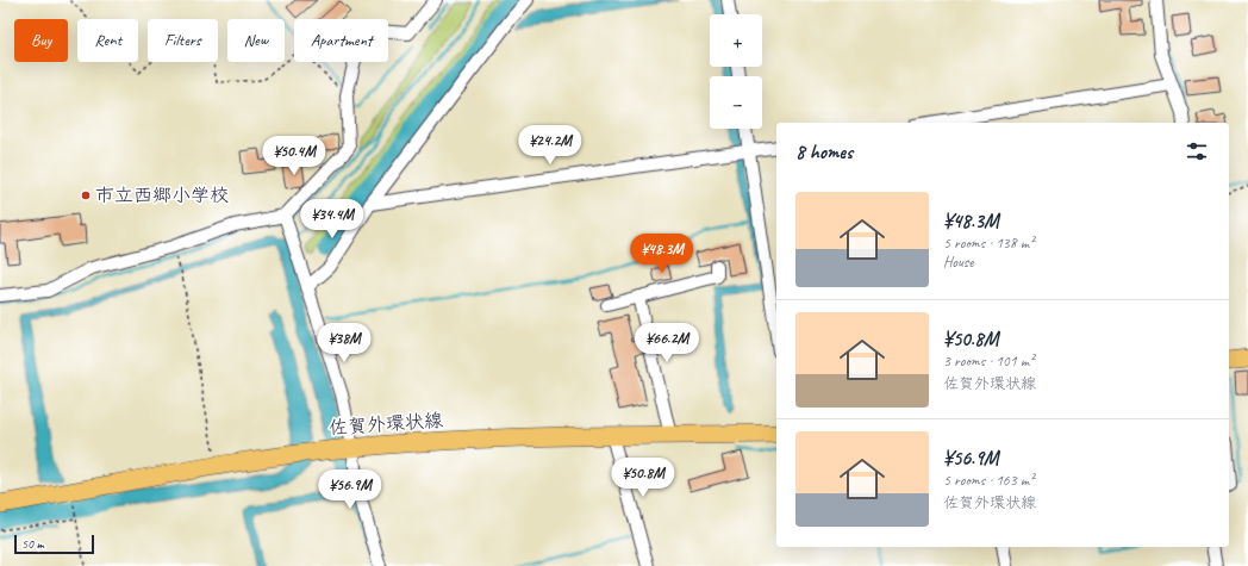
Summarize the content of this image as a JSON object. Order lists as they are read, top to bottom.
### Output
{
  "streets": {
    "main road": ["佐賀外環状線"]
  },
  "places": ["市立西郷小学校"],
  "scale_bar": "50 m",
  "page": {
    "map_buttons": ["+", "−"],
    "chip": [
      "Buy",
      "Rent",
      "Filters",
      "New",
      "Apartment"
    ],
    "heading": "8 homes",
    "price": [
      "¥24.2M",
      "¥50.4M",
      "¥34.4M",
      "¥48.3M",
      "¥38M",
      "¥66.2M",
      "¥50.8M",
      "¥56.9M"
    ],
    "list": [
      {
        "name": "¥48.3M",
        "note": "5 rooms · 138 m² · House"
      },
      {
        "name": "¥50.8M",
        "note": "3 rooms · 101 m² · 佐賀外環状線"
      },
      {
        "name": "¥56.9M",
        "note": "5 rooms · 163 m² · 佐賀外環状線"
      }
    ],
    "scale": "50 m"
  }
}
